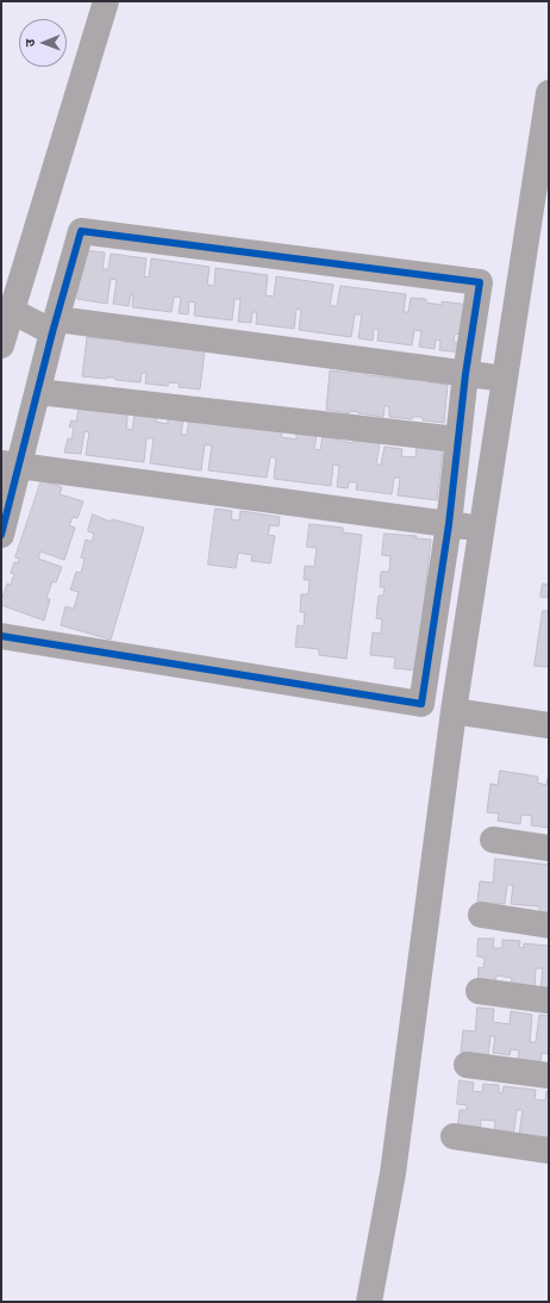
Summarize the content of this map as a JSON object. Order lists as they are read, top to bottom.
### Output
{
  "north": "left"
}
